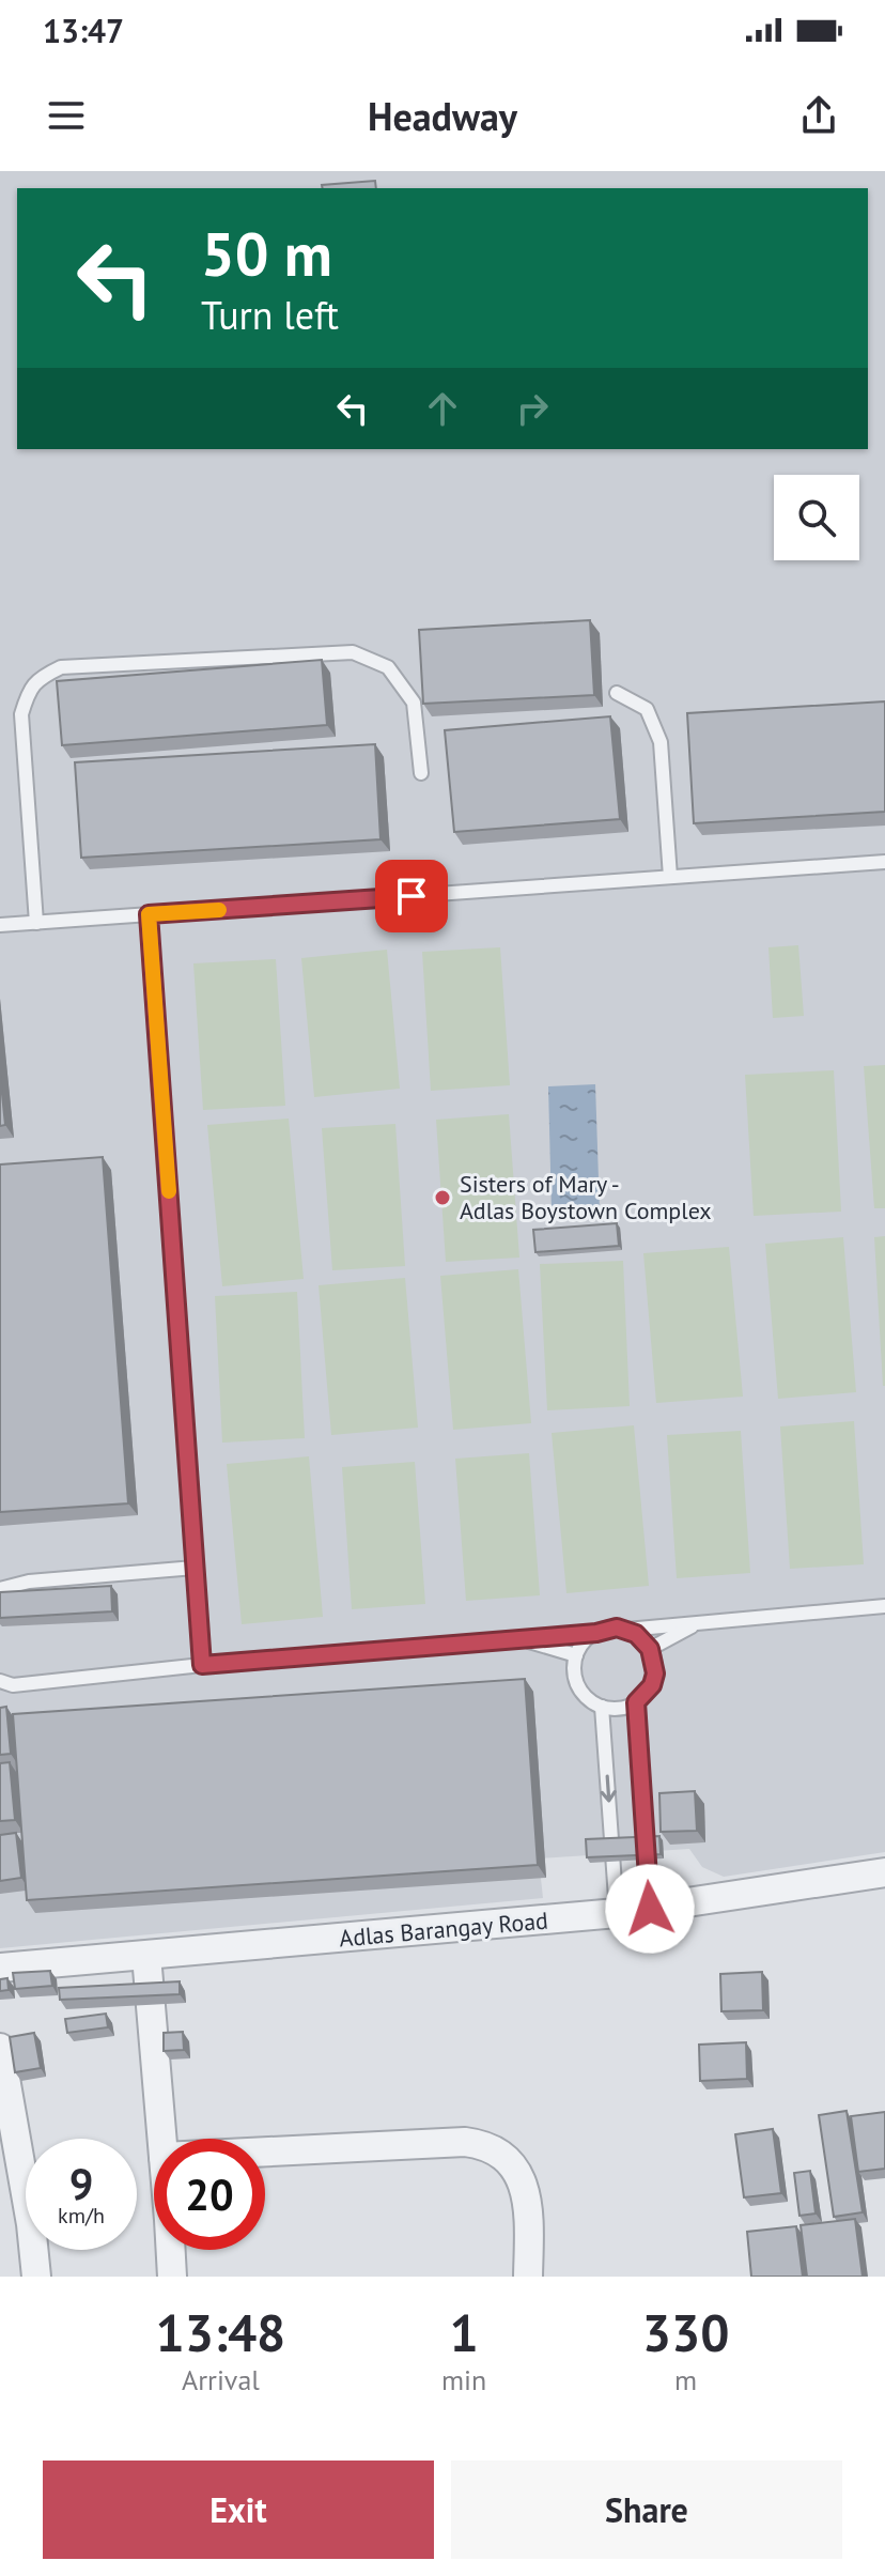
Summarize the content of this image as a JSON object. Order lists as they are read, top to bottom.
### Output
{
  "streets": {
    "street": ["Adlas Barangay Road"]
  },
  "places": ["Sisters of Mary - Adlas Boystown Complex"],
  "page": {
    "status": "13:47",
    "header": "Headway",
    "turn": ["50 m", "Turn left"],
    "speed": "9 km/h",
    "limit": "20",
    "eta": [
      "13:48",
      "Arrival",
      "1",
      "min",
      "330",
      "m"
    ],
    "buttons": ["Exit", "Share"]
  }
}
